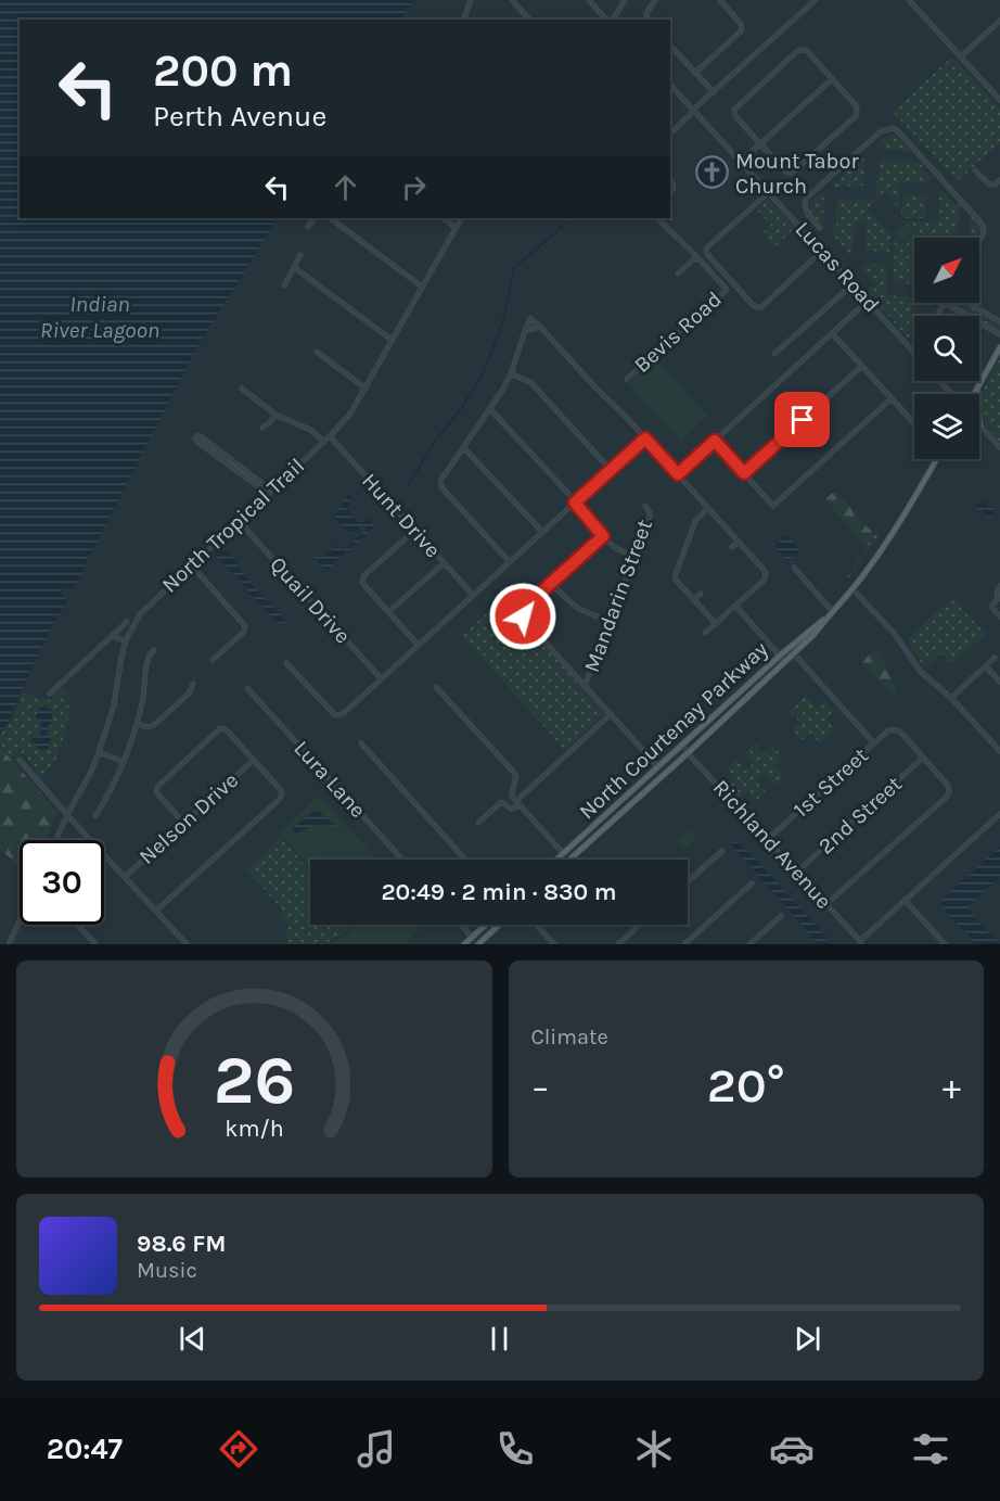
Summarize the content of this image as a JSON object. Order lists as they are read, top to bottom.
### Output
{
  "streets": {
    "main road": ["North Courtenay Parkway"],
    "street": [
      "Lucas Road",
      "Bevis Road",
      "Hunt Drive",
      "North Tropical Trail",
      "Mandarin Street",
      "Quail Drive",
      "Lura Lane",
      "1st Street",
      "2nd Street",
      "Nelson Drive",
      "Richland Avenue"
    ]
  },
  "crossings": [
    ["Hunt Drive", "North Tropical Trail"],
    ["North Tropical Trail", "Quail Drive"],
    ["North Courtenay Parkway", "Richland Avenue"],
    ["1st Street", "2nd Street"],
    ["1st Street", "Richland Avenue"],
    ["2nd Street", "Richland Avenue"]
  ],
  "water": ["Indian River Lagoon"],
  "places": {
    "church": ["Mount Tabor Church"]
  },
  "north": "top right",
  "page": {
    "turn": ["200 m", "Perth Avenue"],
    "limit": "30",
    "trip": "20:49 · 2 min · 830 m",
    "tile": "Climate",
    "heat": ["−", "20°", "+"],
    "song": ["98.6 FM", "Music"],
    "tabs": "20:47",
    "gauge": ["26", "km/h"]
  }
}
